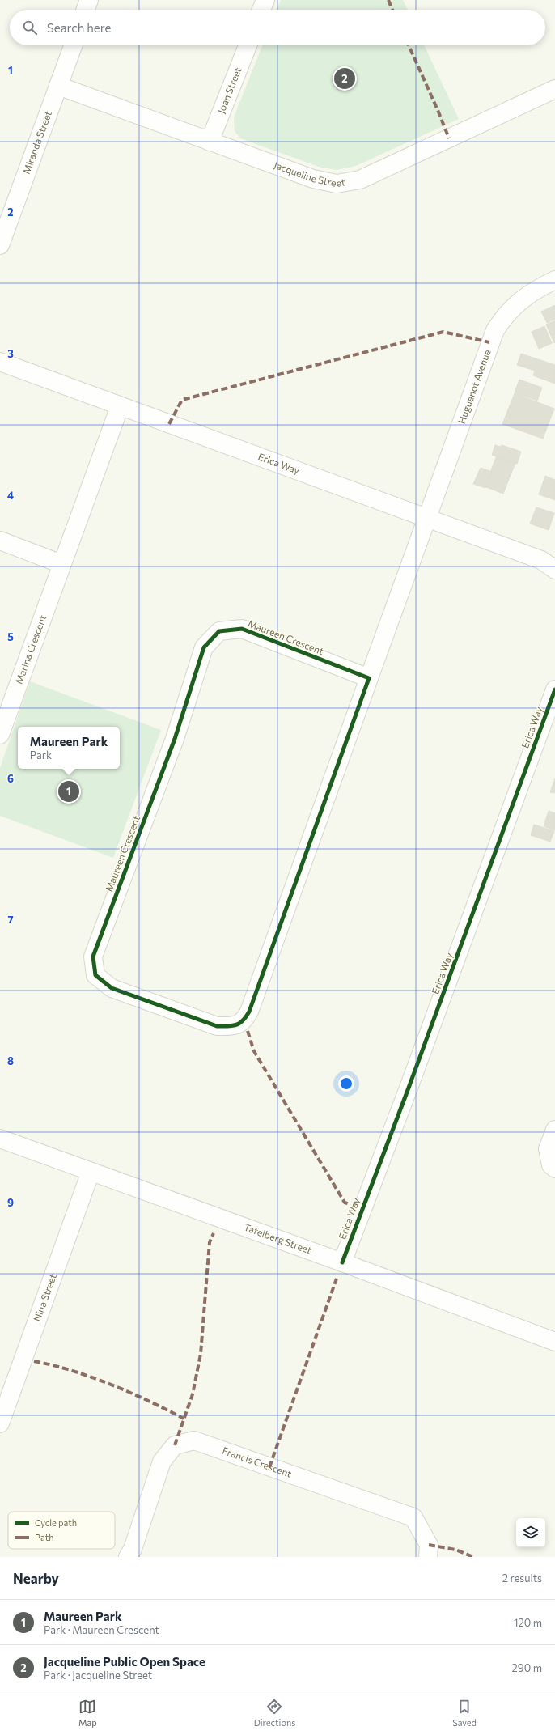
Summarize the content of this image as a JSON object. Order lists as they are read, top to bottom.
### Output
{
  "streets": {
    "street": [
      "Joan Street",
      "Miranda Street",
      "Jacqueline Street",
      "Huguenot Avenue",
      "Erica Way",
      "Maureen Crescent",
      "Marina Crescent",
      "Tafelberg Street",
      "Nina Street",
      "Francis Crescent"
    ]
  },
  "crossings": [
    ["Joan Street", "Jacqueline Street"],
    ["Miranda Street", "Jacqueline Street"],
    ["Huguenot Avenue", "Erica Way"],
    ["Huguenot Avenue", "Maureen Crescent"],
    ["Erica Way", "Maureen Crescent"],
    ["Erica Way", "Marina Crescent"],
    ["Erica Way", "Tafelberg Street"],
    ["Tafelberg Street", "Nina Street"]
  ],
  "legend": ["Cycle path", "Path"],
  "page": {
    "search": "Search here",
    "pins": ["2", "1"],
    "popup": ["Maureen Park", "Park"],
    "heading": ["Nearby", "2 results"],
    "list": [
      {
        "mark": "1",
        "name": "Maureen Park",
        "note": "Park · Maureen Crescent",
        "value": "120 m"
      },
      {
        "mark": "2",
        "name": "Jacqueline Public Open Space",
        "note": "Park · Jacqueline Street",
        "value": "290 m"
      }
    ],
    "nav": ["Map", "Directions", "Saved"]
  },
  "grid": {
    "rows": [
      "1",
      "2",
      "3",
      "4",
      "5",
      "6",
      "7",
      "8",
      "9"
    ]
  }
}
